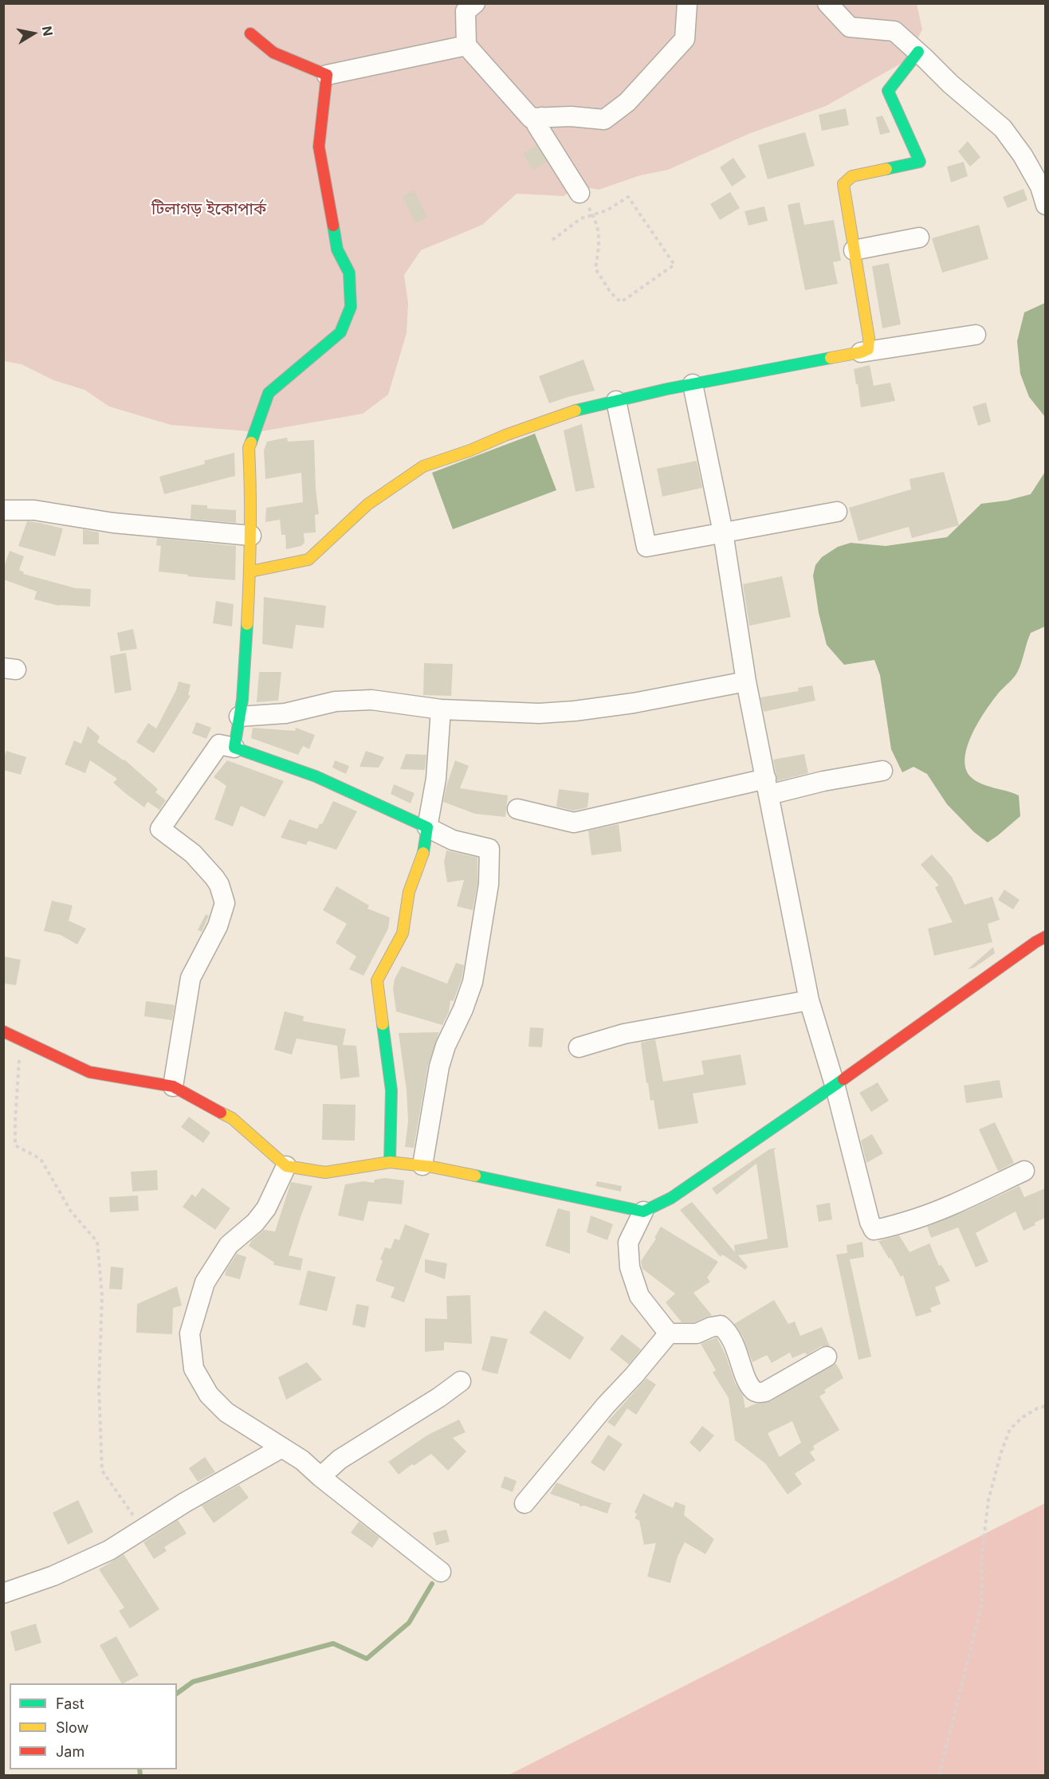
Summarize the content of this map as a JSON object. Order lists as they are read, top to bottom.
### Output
{
  "parks": ["টিলাগড় ইকোপার্ক"],
  "legend": ["Fast", "Slow", "Jam"],
  "north": "right"
}
